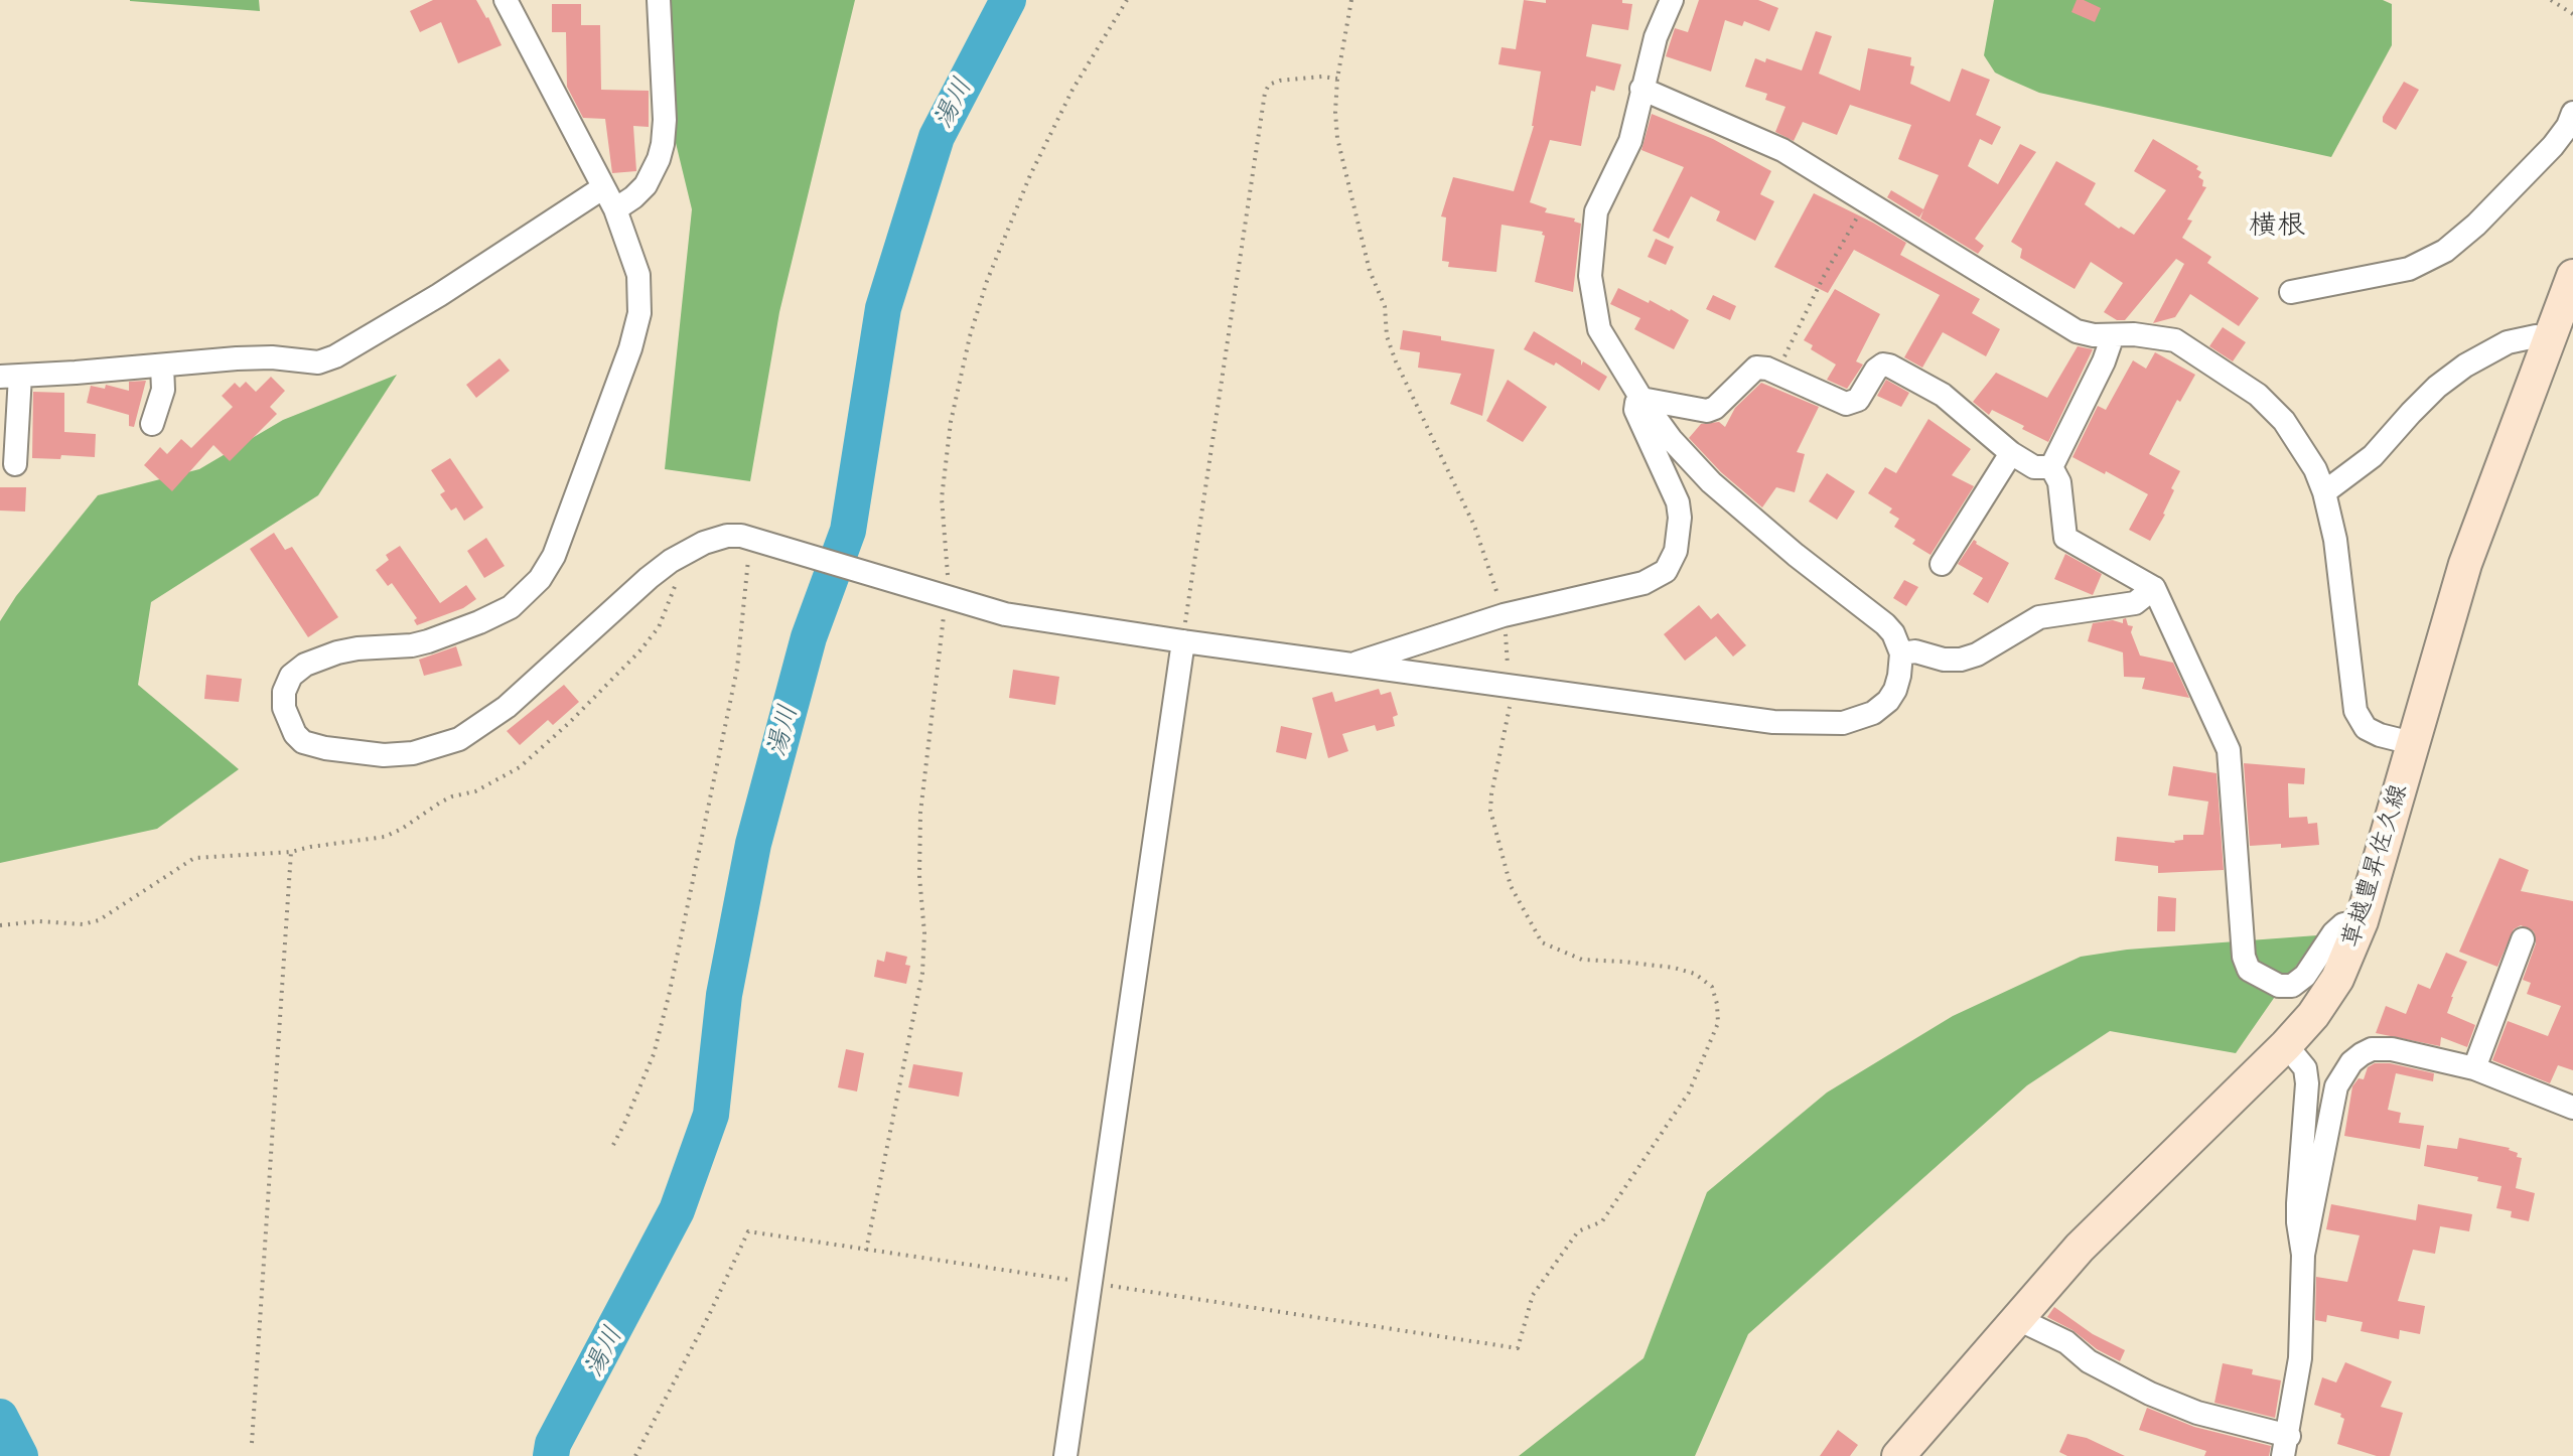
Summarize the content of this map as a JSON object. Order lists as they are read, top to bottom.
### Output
{
  "streets": {
    "main road": ["草越豊昇佐久線"]
  },
  "districts": ["横根"],
  "water": ["湯川"]
}
